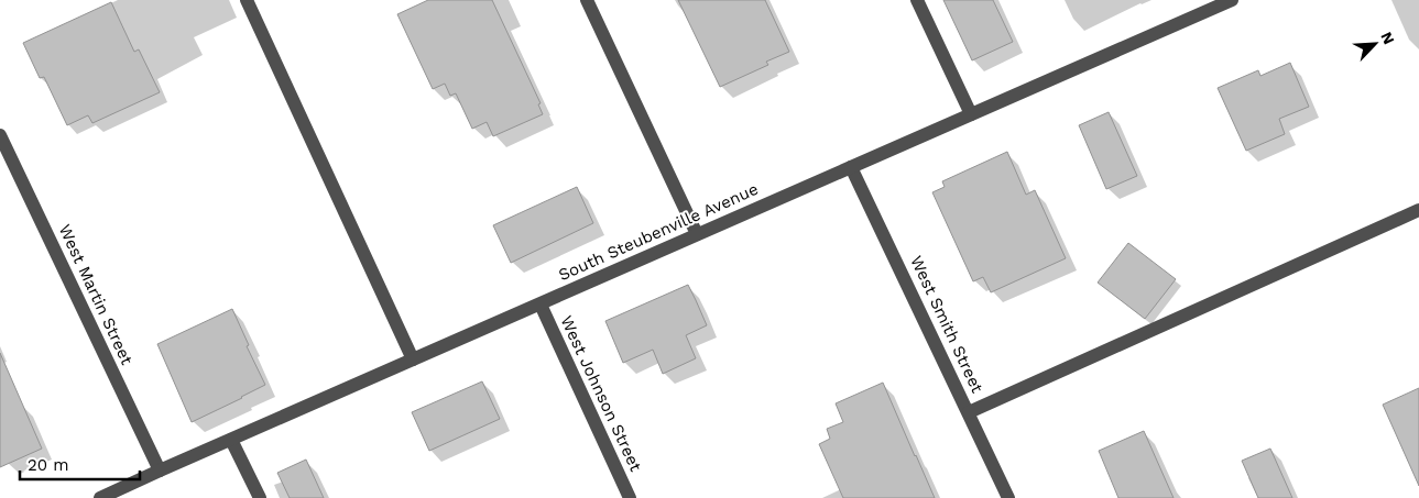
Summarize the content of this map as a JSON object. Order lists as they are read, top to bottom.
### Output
{
  "streets": {
    "street": [
      "South Steubenville Avenue",
      "West Martin Street",
      "West Smith Street",
      "West Johnson Street"
    ]
  },
  "crossings": [
    ["South Steubenville Avenue", "West Martin Street"],
    ["South Steubenville Avenue", "West Smith Street"],
    ["South Steubenville Avenue", "West Johnson Street"]
  ],
  "scale_bar": "20 m",
  "north": "top right"
}
